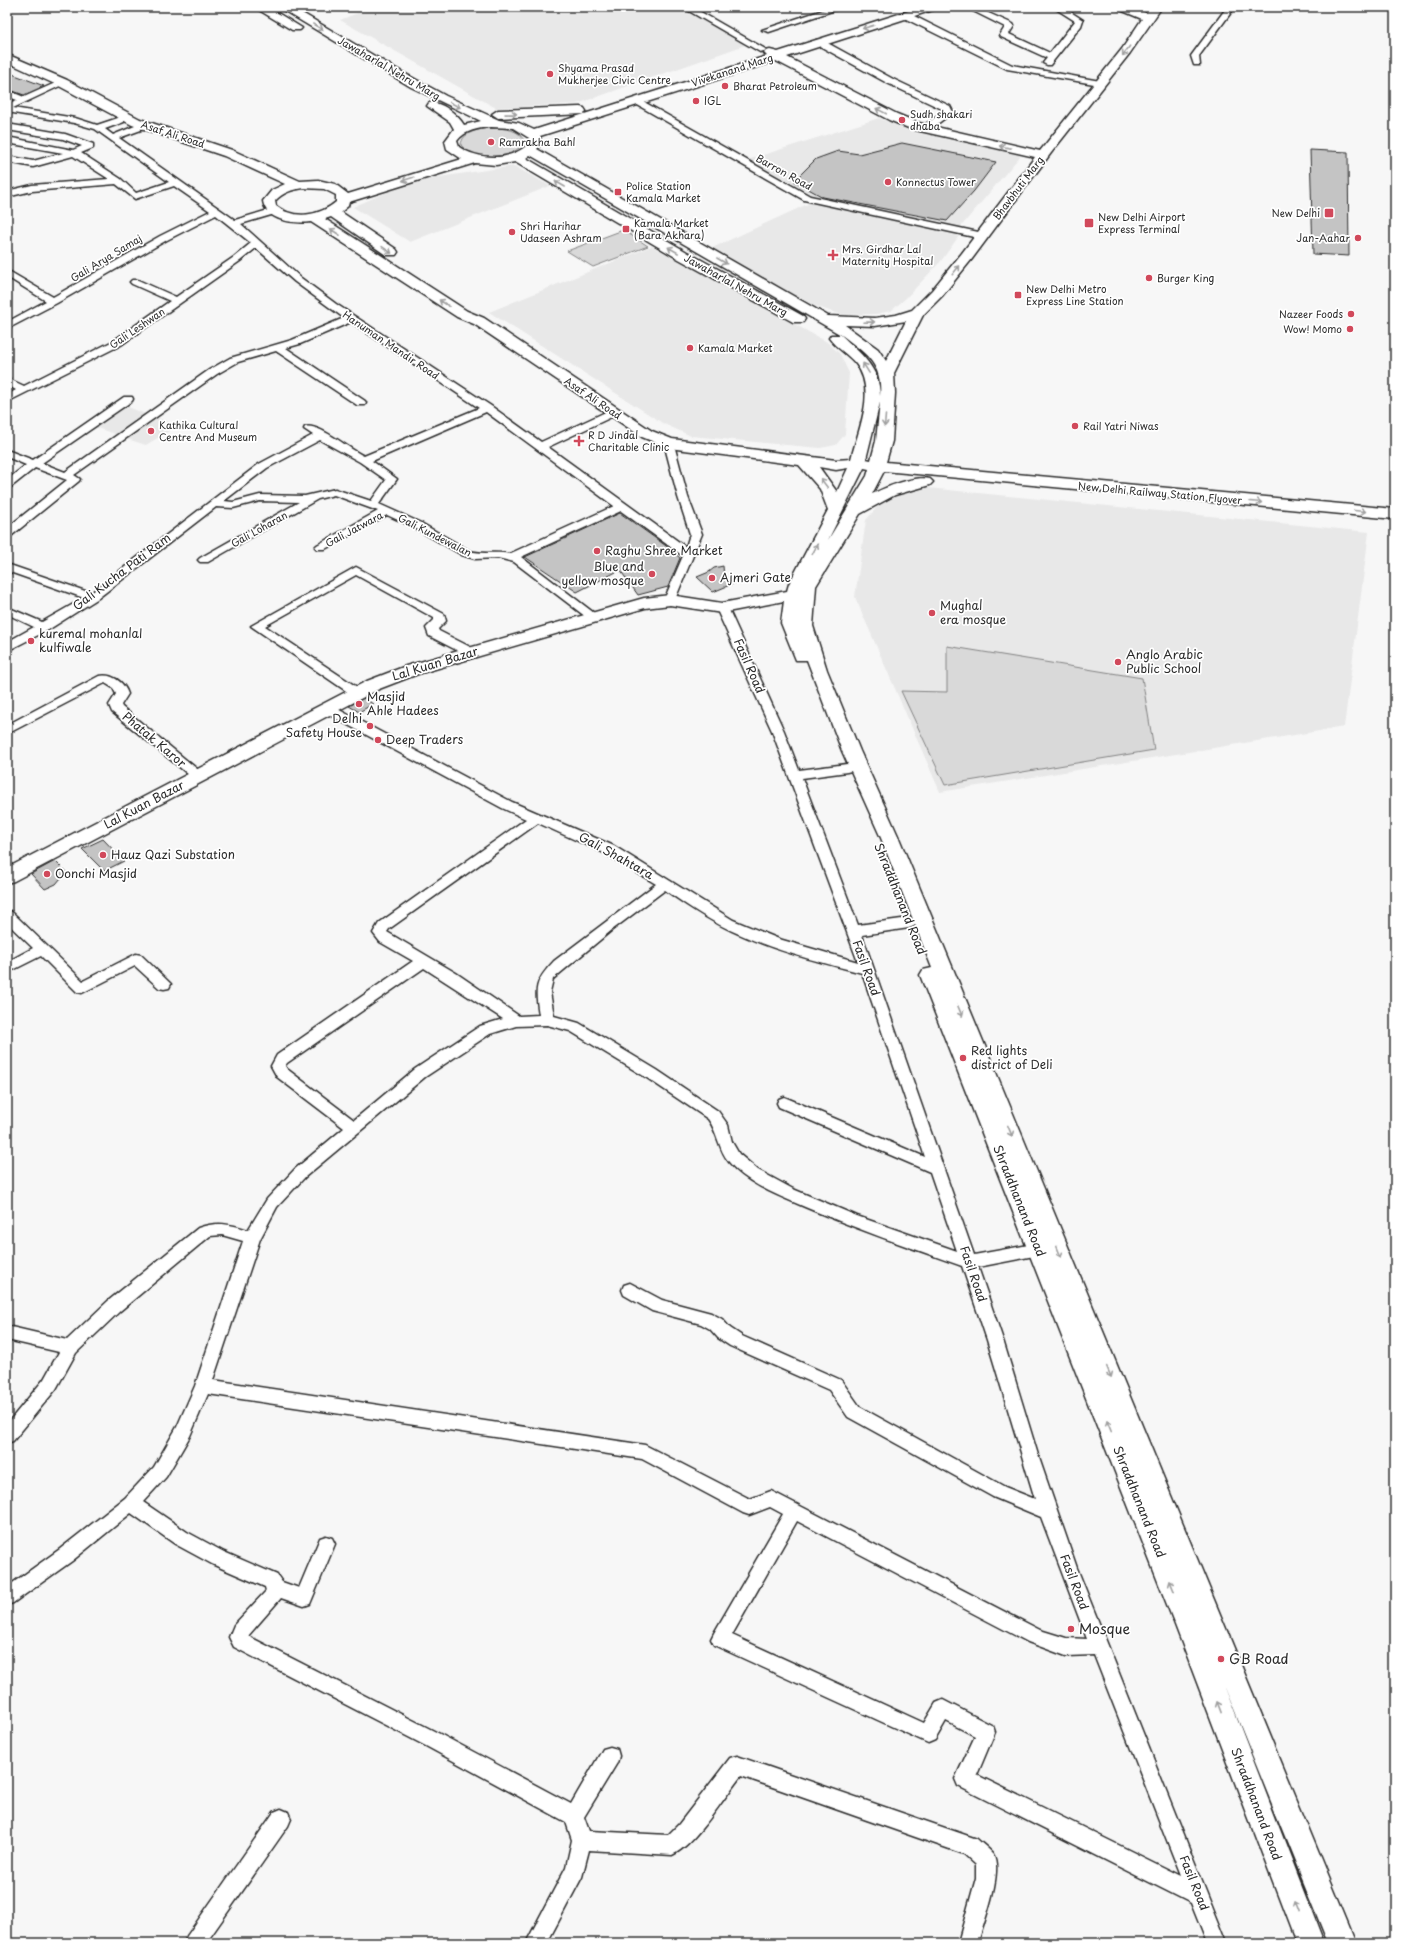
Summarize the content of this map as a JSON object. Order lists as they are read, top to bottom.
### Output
{
  "streets": {
    "main road": [
      "Jawaharlal Nehru Marg",
      "Vivekanand Marg",
      "Asaf Ali Road",
      "Bhavbhuti Marg",
      "New Delhi Railway Station Flyover",
      "Lal Kuan Bazar",
      "Shraddhanand Road"
    ],
    "street": [
      "Barron Road",
      "Gali Arya Samaj",
      "Gali Leshwan",
      "Hanuman Mandir Road",
      "Gali Loharan",
      "Gali Jatwara",
      "Gali Kundewalan",
      "Gali Kucha Pati Ram",
      "Fasil Road",
      "Phatak Karor",
      "Gali Shahtara"
    ]
  },
  "crossings": [
    ["Jawaharlal Nehru Marg", "Asaf Ali Road"],
    ["Jawaharlal Nehru Marg", "Bhavbhuti Marg"],
    ["Jawaharlal Nehru Marg", "New Delhi Railway Station Flyover"],
    ["Jawaharlal Nehru Marg", "Shraddhanand Road"],
    ["Vivekanand Marg", "Barron Road"],
    ["Asaf Ali Road", "New Delhi Railway Station Flyover"],
    ["Asaf Ali Road", "Shraddhanand Road"],
    ["Barron Road", "Bhavbhuti Marg"],
    ["Gali Arya Samaj", "Hanuman Mandir Road"],
    ["Gali Leshwan", "Hanuman Mandir Road"],
    ["New Delhi Railway Station Flyover", "Shraddhanand Road"],
    ["Gali Loharan", "Gali Kundewalan"],
    ["Gali Jatwara", "Gali Kundewalan"],
    ["Gali Kundewalan", "Gali Kucha Pati Ram"],
    ["Gali Kundewalan", "Lal Kuan Bazar"],
    ["Lal Kuan Bazar", "Fasil Road"],
    ["Lal Kuan Bazar", "Phatak Karor"],
    ["Lal Kuan Bazar", "Gali Shahtara"],
    ["Lal Kuan Bazar", "Shraddhanand Road"],
    ["Fasil Road", "Gali Shahtara"]
  ],
  "places": {
    "other": [
      "Shyama Prasad Mukherjee Civic Centre",
      "Bharat Petroleum",
      "IGL",
      "Sudh shakari dhaba",
      "Ramrakha Bahl",
      "Konnectus Tower",
      "Shri Harihar Udaseen Ashram",
      "Jan-Aahar",
      "Burger King",
      "Nazeer Foods",
      "Wow! Momo",
      "Kamala Market",
      "Rail Yatri Niwas",
      "Kathika Cultural Centre And Museum",
      "Raghu Shree Market",
      "Blue and yellow mosque",
      "Ajmeri Gate",
      "Mughal era mosque",
      "kuremal mohanlal kulfiwale",
      "Anglo Arabic Public School",
      "Masjid Ahle Hadees",
      "Delhi Safety House",
      "Deep Traders",
      "Hauz Qazi Substation",
      "Oonchi Masjid",
      "Red lights district of Deli",
      "Mosque",
      "GB Road"
    ],
    "transit": [
      "Police Station Kamala Market",
      "New Delhi",
      "New Delhi Airport Express Terminal",
      "Kamala Market (Bara Akhara)",
      "New Delhi Metro Express Line Station"
    ],
    "health": ["Mrs. Girdhar Lal Maternity Hospital", "R D Jindal Charitable Clinic"]
  }
}
